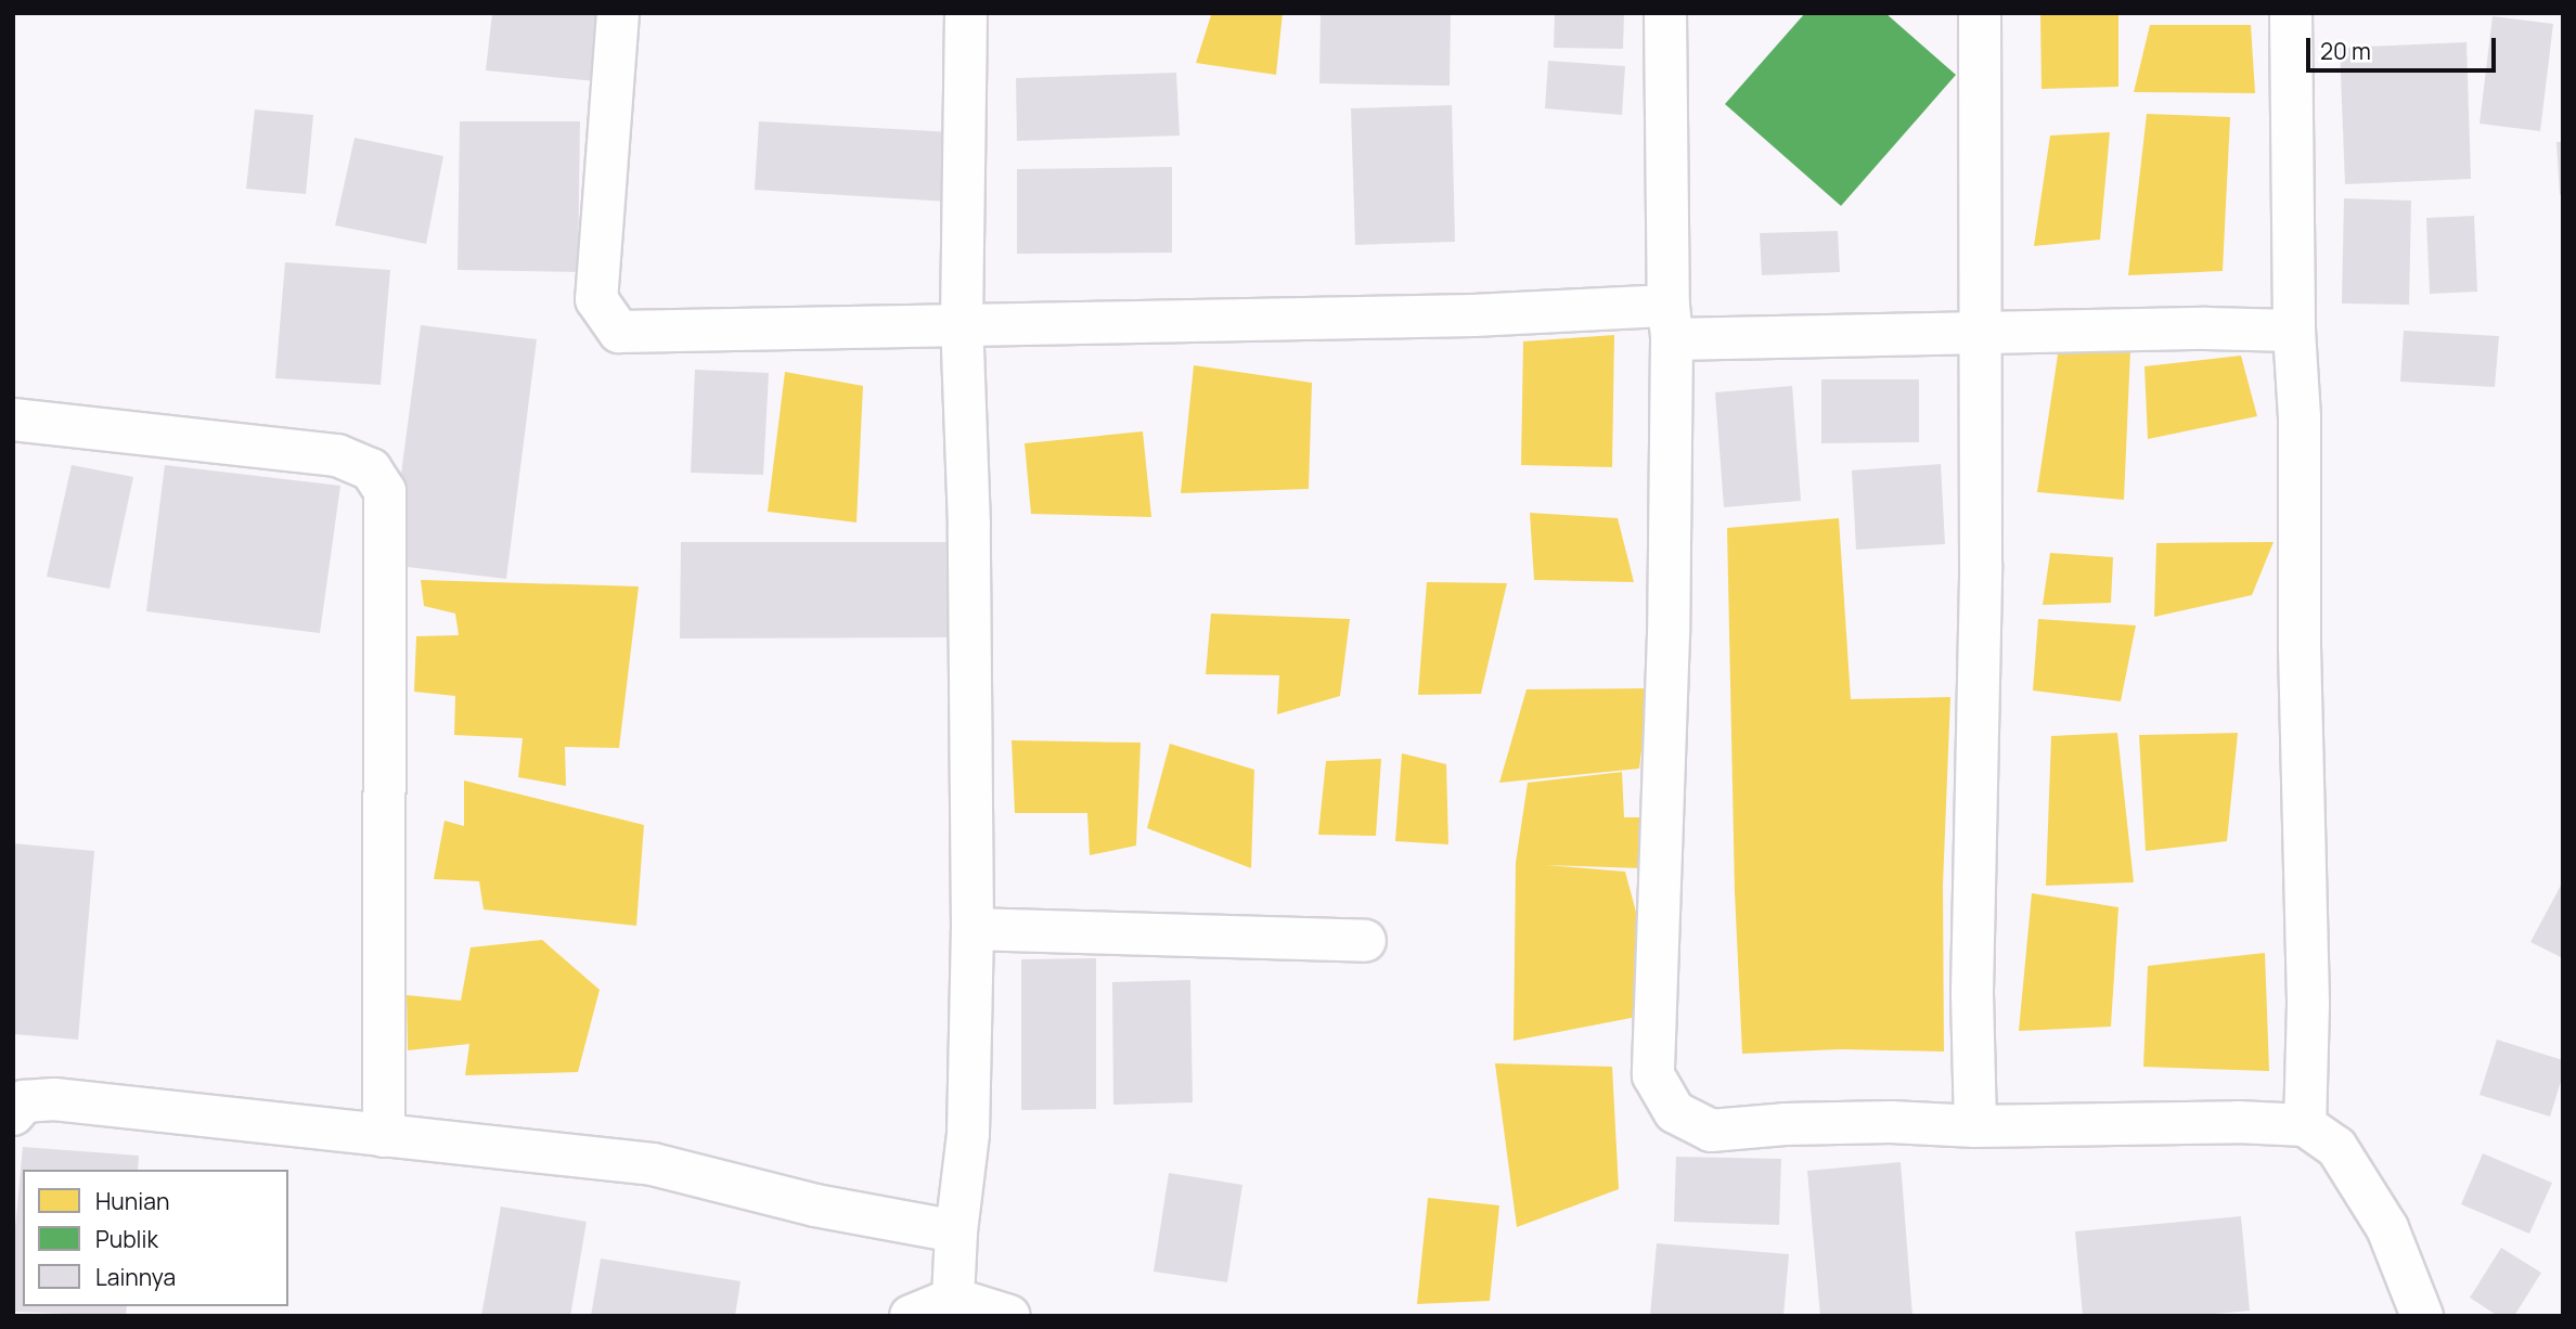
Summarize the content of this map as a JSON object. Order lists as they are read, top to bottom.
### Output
{
  "legend": ["Hunian", "Publik", "Lainnya"],
  "scale_bar": "20 m"
}
